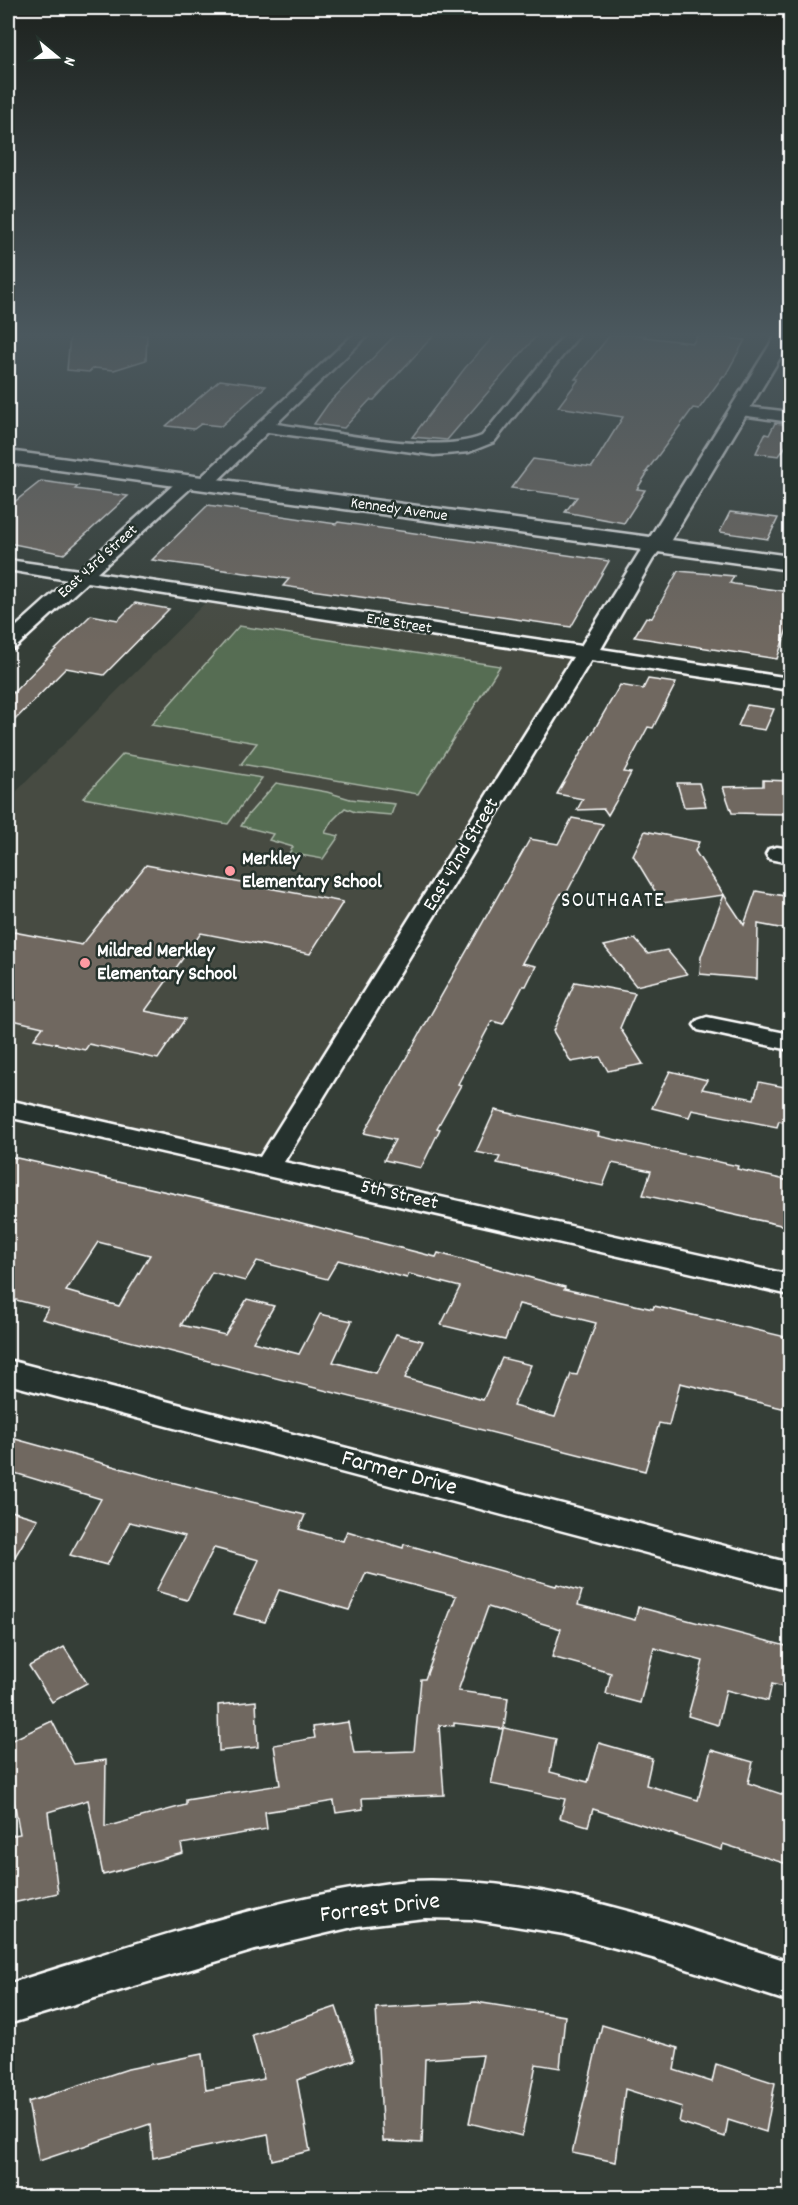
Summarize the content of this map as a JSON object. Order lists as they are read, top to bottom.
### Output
{
  "streets": {
    "street": [
      "Kennedy Avenue",
      "East 43rd Street",
      "Erie Street",
      "East 42nd Street",
      "5th Street",
      "Farmer Drive",
      "Forrest Drive"
    ]
  },
  "crossings": [
    ["Kennedy Avenue", "East 43rd Street"],
    ["Kennedy Avenue", "East 42nd Street"],
    ["East 43rd Street", "Erie Street"],
    ["Erie Street", "East 42nd Street"],
    ["East 42nd Street", "5th Street"]
  ],
  "districts": ["SOUTHGATE"],
  "places": ["Merkley Elementary School", "Mildred Merkley Elementary School"],
  "north": "right"
}
